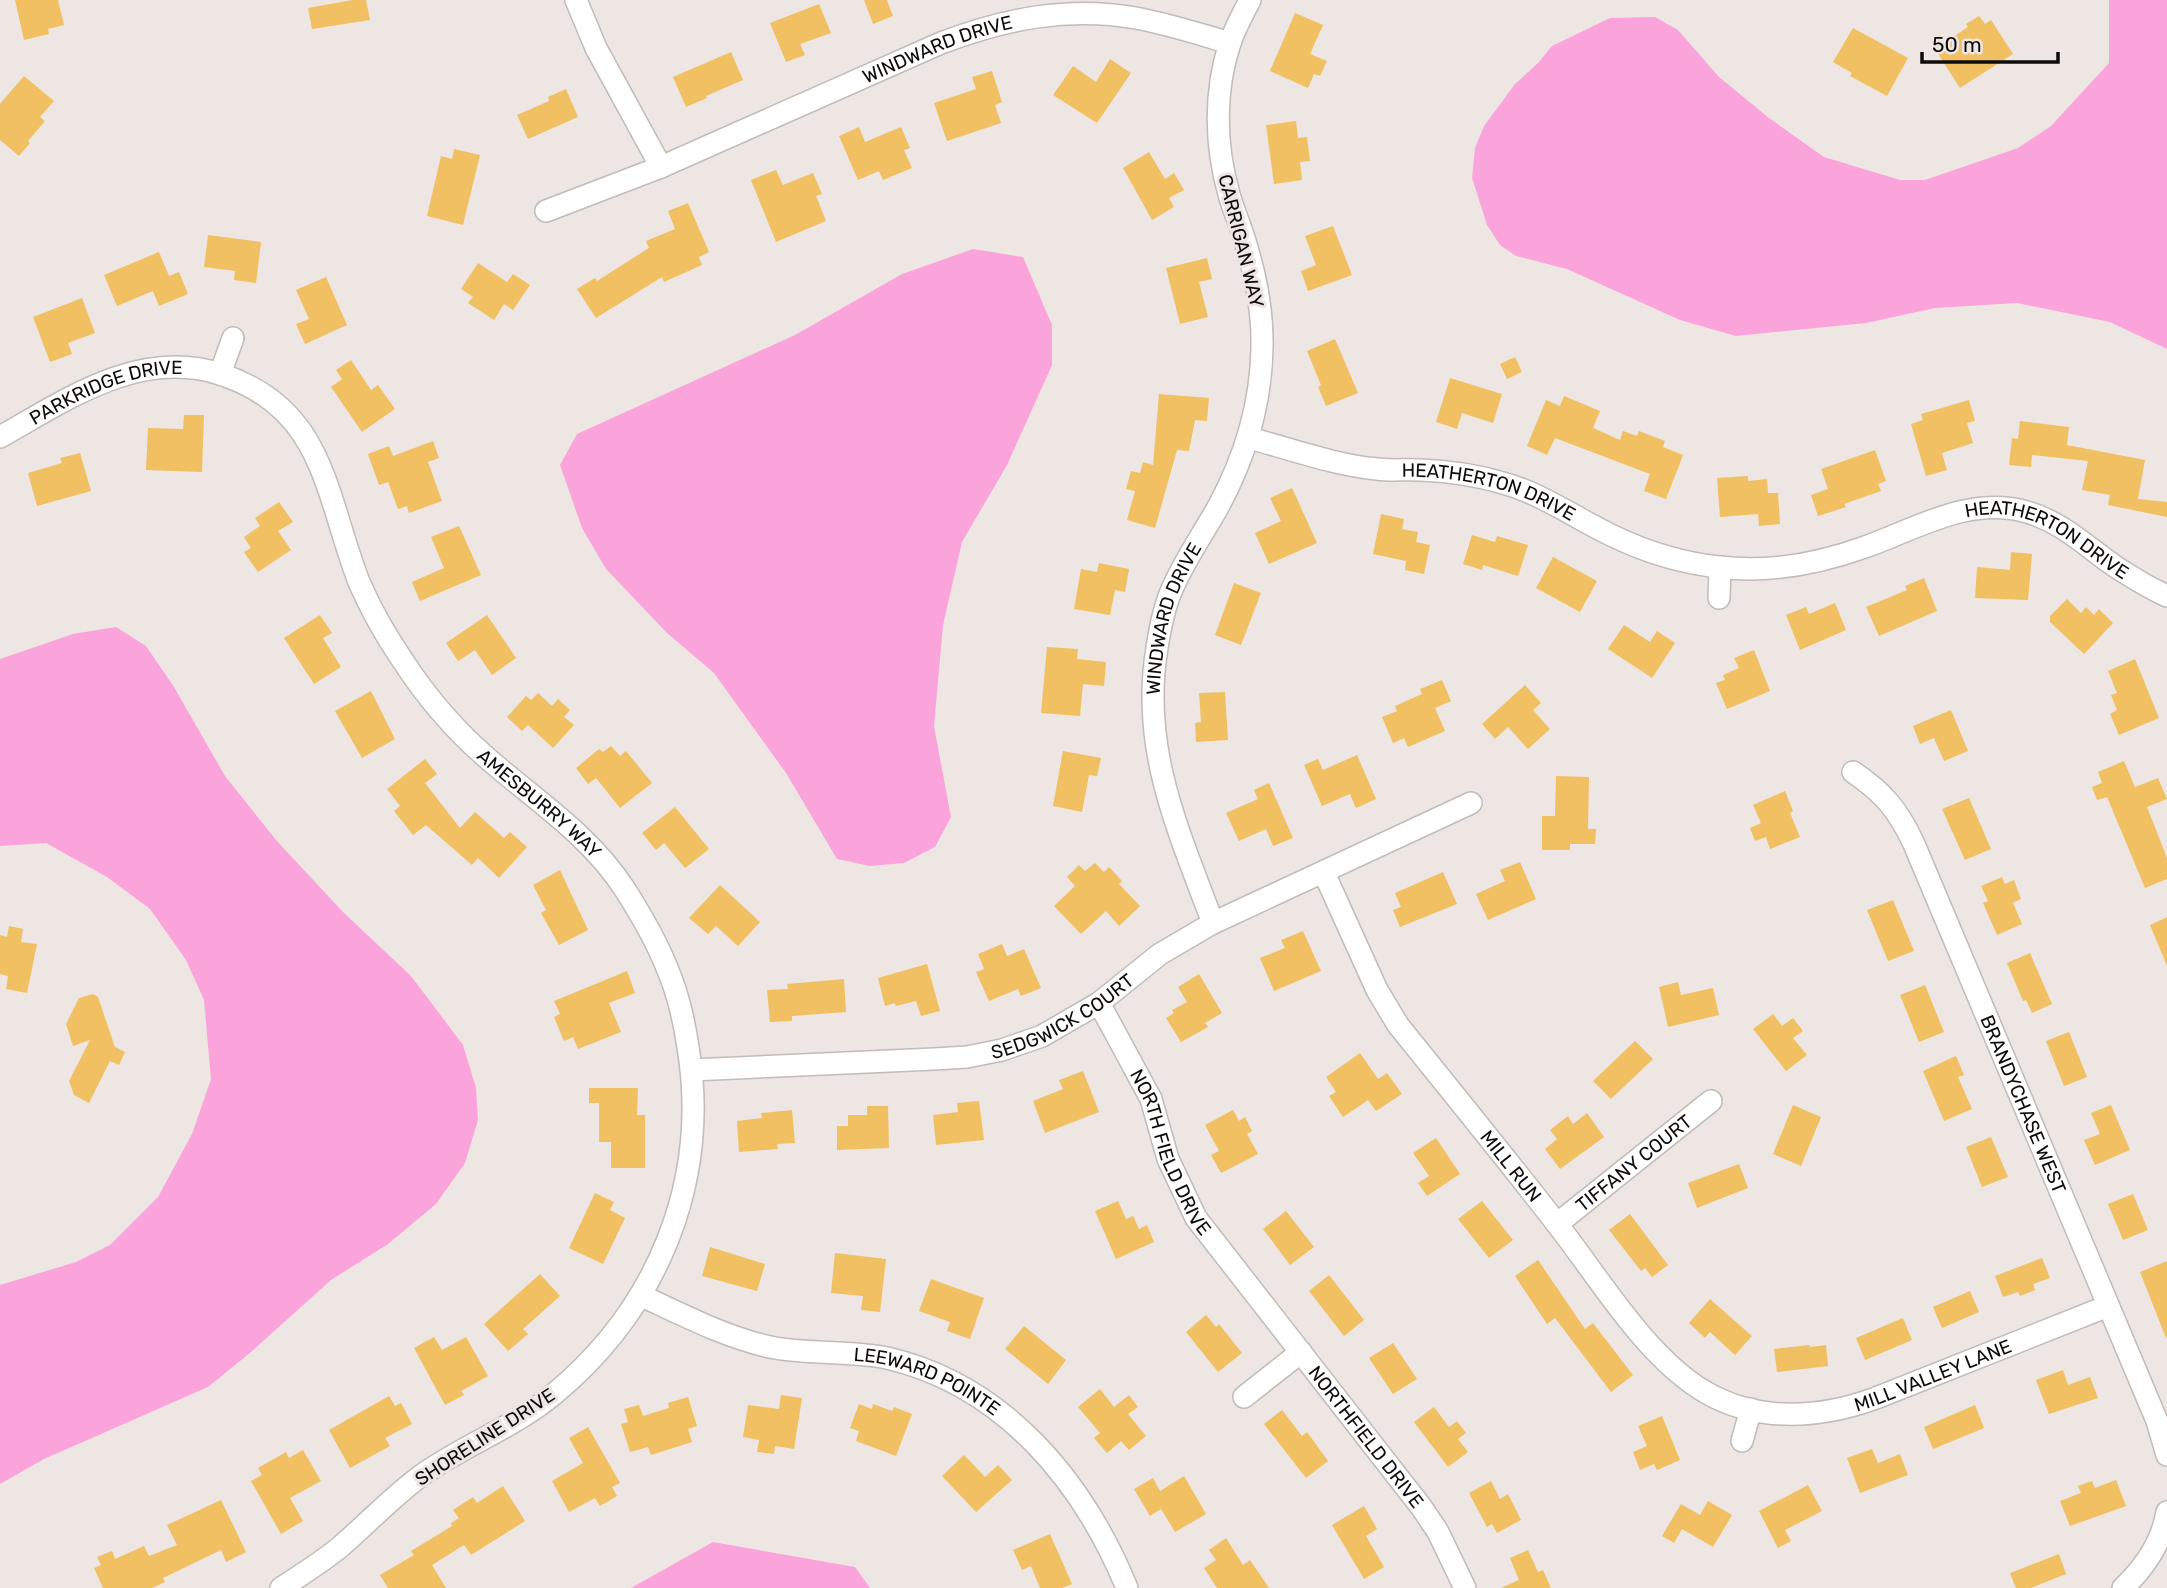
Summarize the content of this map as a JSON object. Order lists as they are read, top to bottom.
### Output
{
  "streets": {
    "street": [
      "WINDWARD DRIVE",
      "CARRIGAN WAY",
      "PARKRIDGE DRIVE",
      "HEATHERTON DRIVE",
      "AMESBURRY WAY",
      "SEDGWICK COURT",
      "BRANDYCHASE WEST",
      "NORTH FIELD DRIVE",
      "TIFFANY COURT",
      "MILL RUN",
      "MILL VALLEY LANE",
      "LEEWARD POINTE",
      "NORTHFIELD DRIVE",
      "SHORELINE DRIVE"
    ]
  },
  "crossings": [
    ["WINDWARD DRIVE", "CARRIGAN WAY"],
    ["WINDWARD DRIVE", "HEATHERTON DRIVE"],
    ["WINDWARD DRIVE", "SEDGWICK COURT"],
    ["CARRIGAN WAY", "HEATHERTON DRIVE"],
    ["PARKRIDGE DRIVE", "AMESBURRY WAY"],
    ["AMESBURRY WAY", "SEDGWICK COURT"],
    ["AMESBURRY WAY", "LEEWARD POINTE"],
    ["AMESBURRY WAY", "SHORELINE DRIVE"],
    ["SEDGWICK COURT", "NORTH FIELD DRIVE"],
    ["SEDGWICK COURT", "MILL RUN"],
    ["BRANDYCHASE WEST", "MILL VALLEY LANE"],
    ["NORTH FIELD DRIVE", "NORTHFIELD DRIVE"],
    ["TIFFANY COURT", "MILL RUN"],
    ["MILL RUN", "MILL VALLEY LANE"],
    ["LEEWARD POINTE", "SHORELINE DRIVE"]
  ],
  "scale_bar": "50 m"
}
